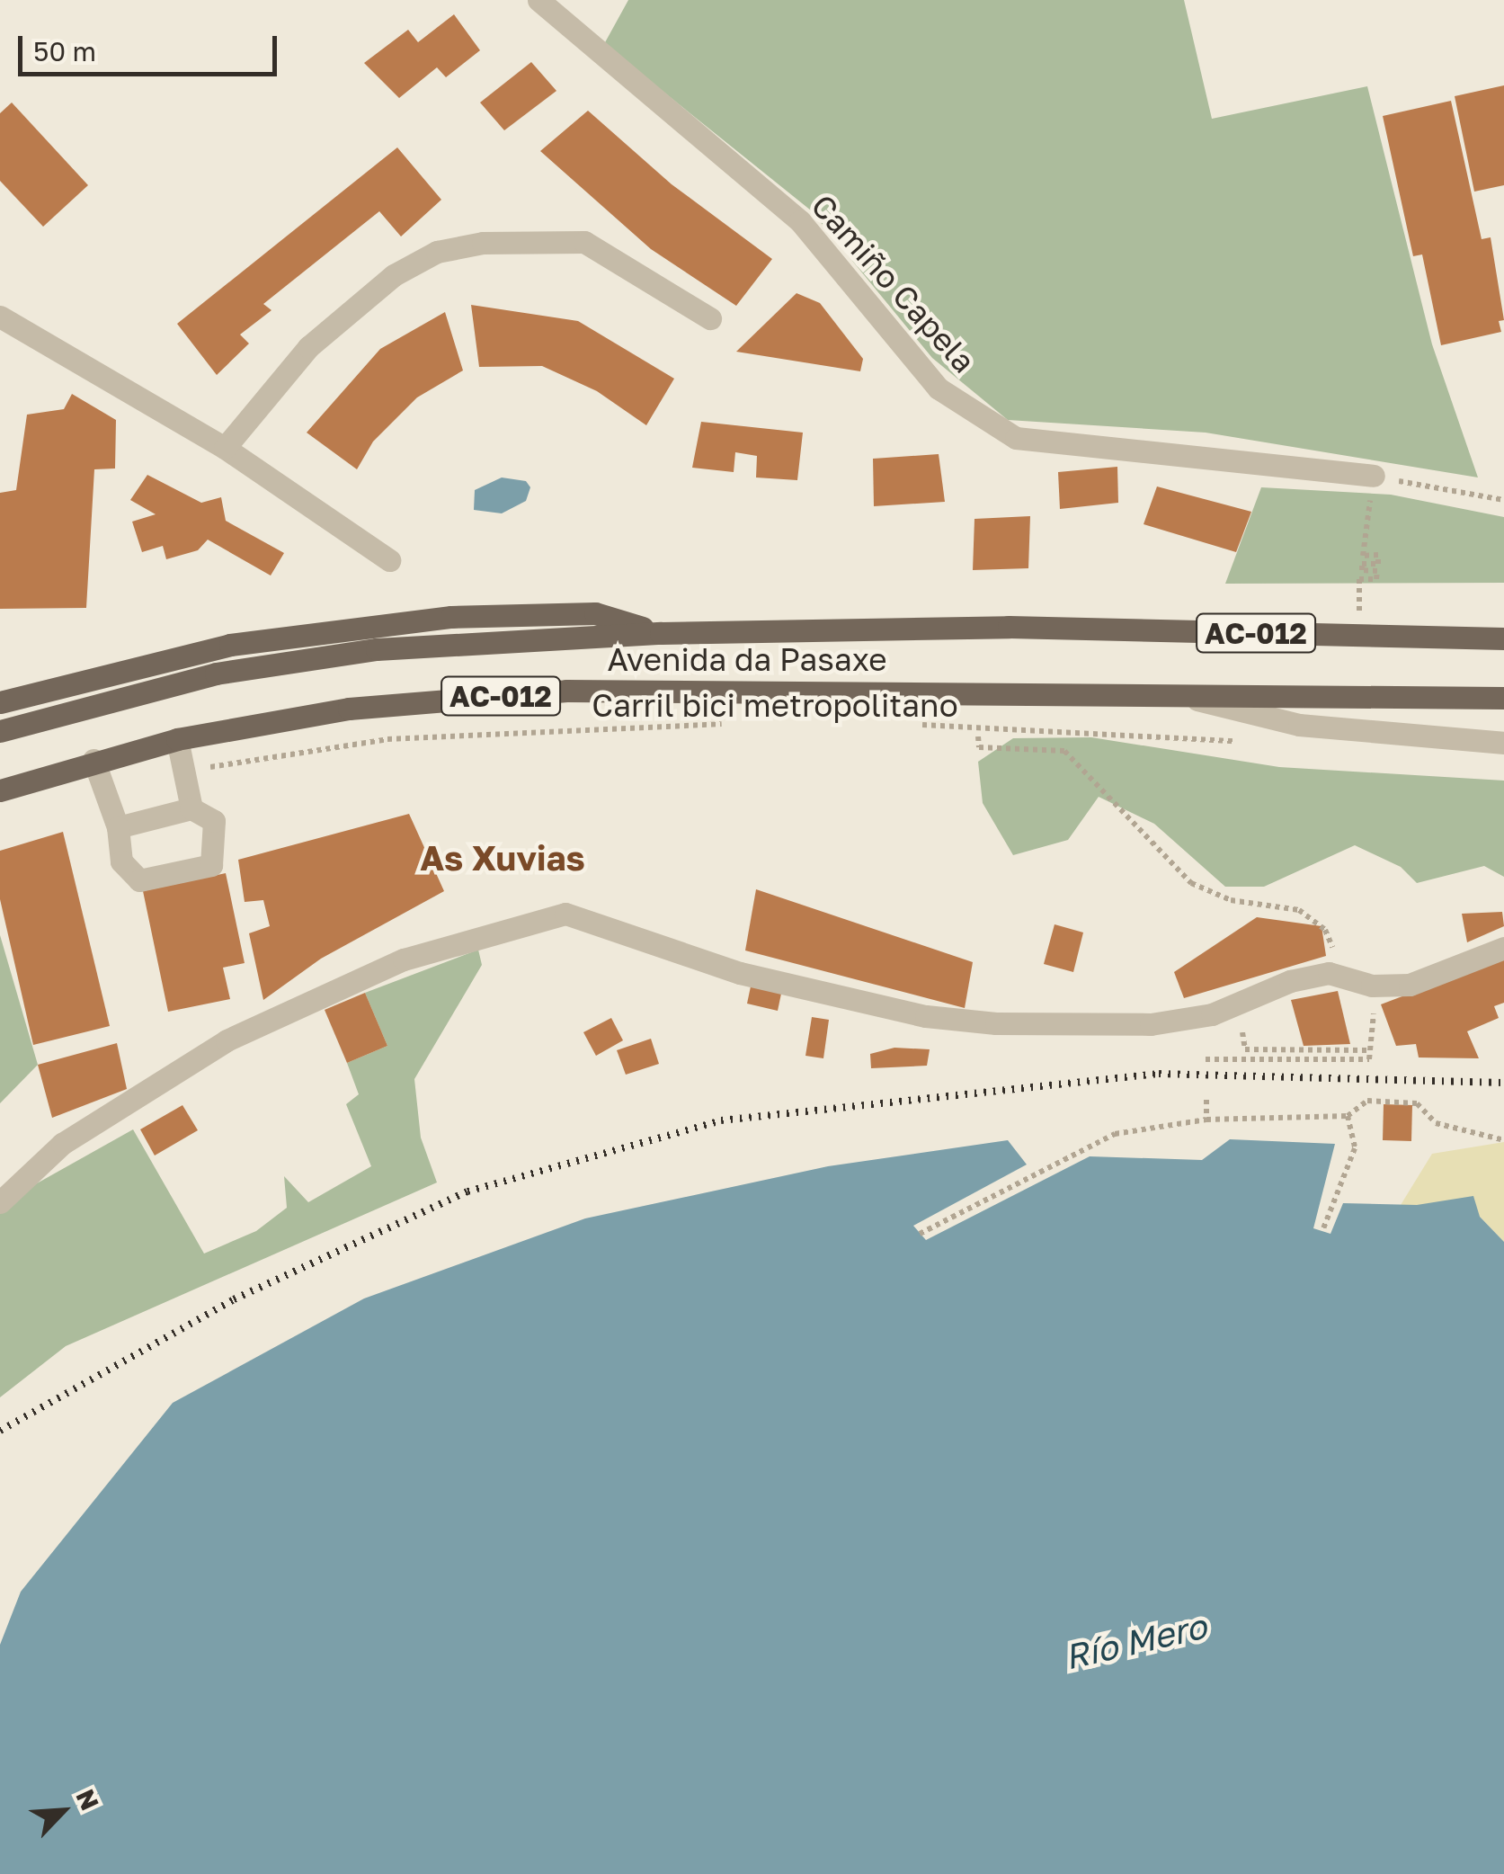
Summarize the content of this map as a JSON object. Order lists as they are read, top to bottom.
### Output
{
  "streets": {
    "main road": ["AC-012", "Avenida da Pasaxe"],
    "street": ["Camiño Capela"],
    "path": ["Carril bici metropolitano"]
  },
  "districts": ["As Xuvias"],
  "water": ["Río Mero"],
  "scale_bar": "50 m",
  "north": "top right"
}
